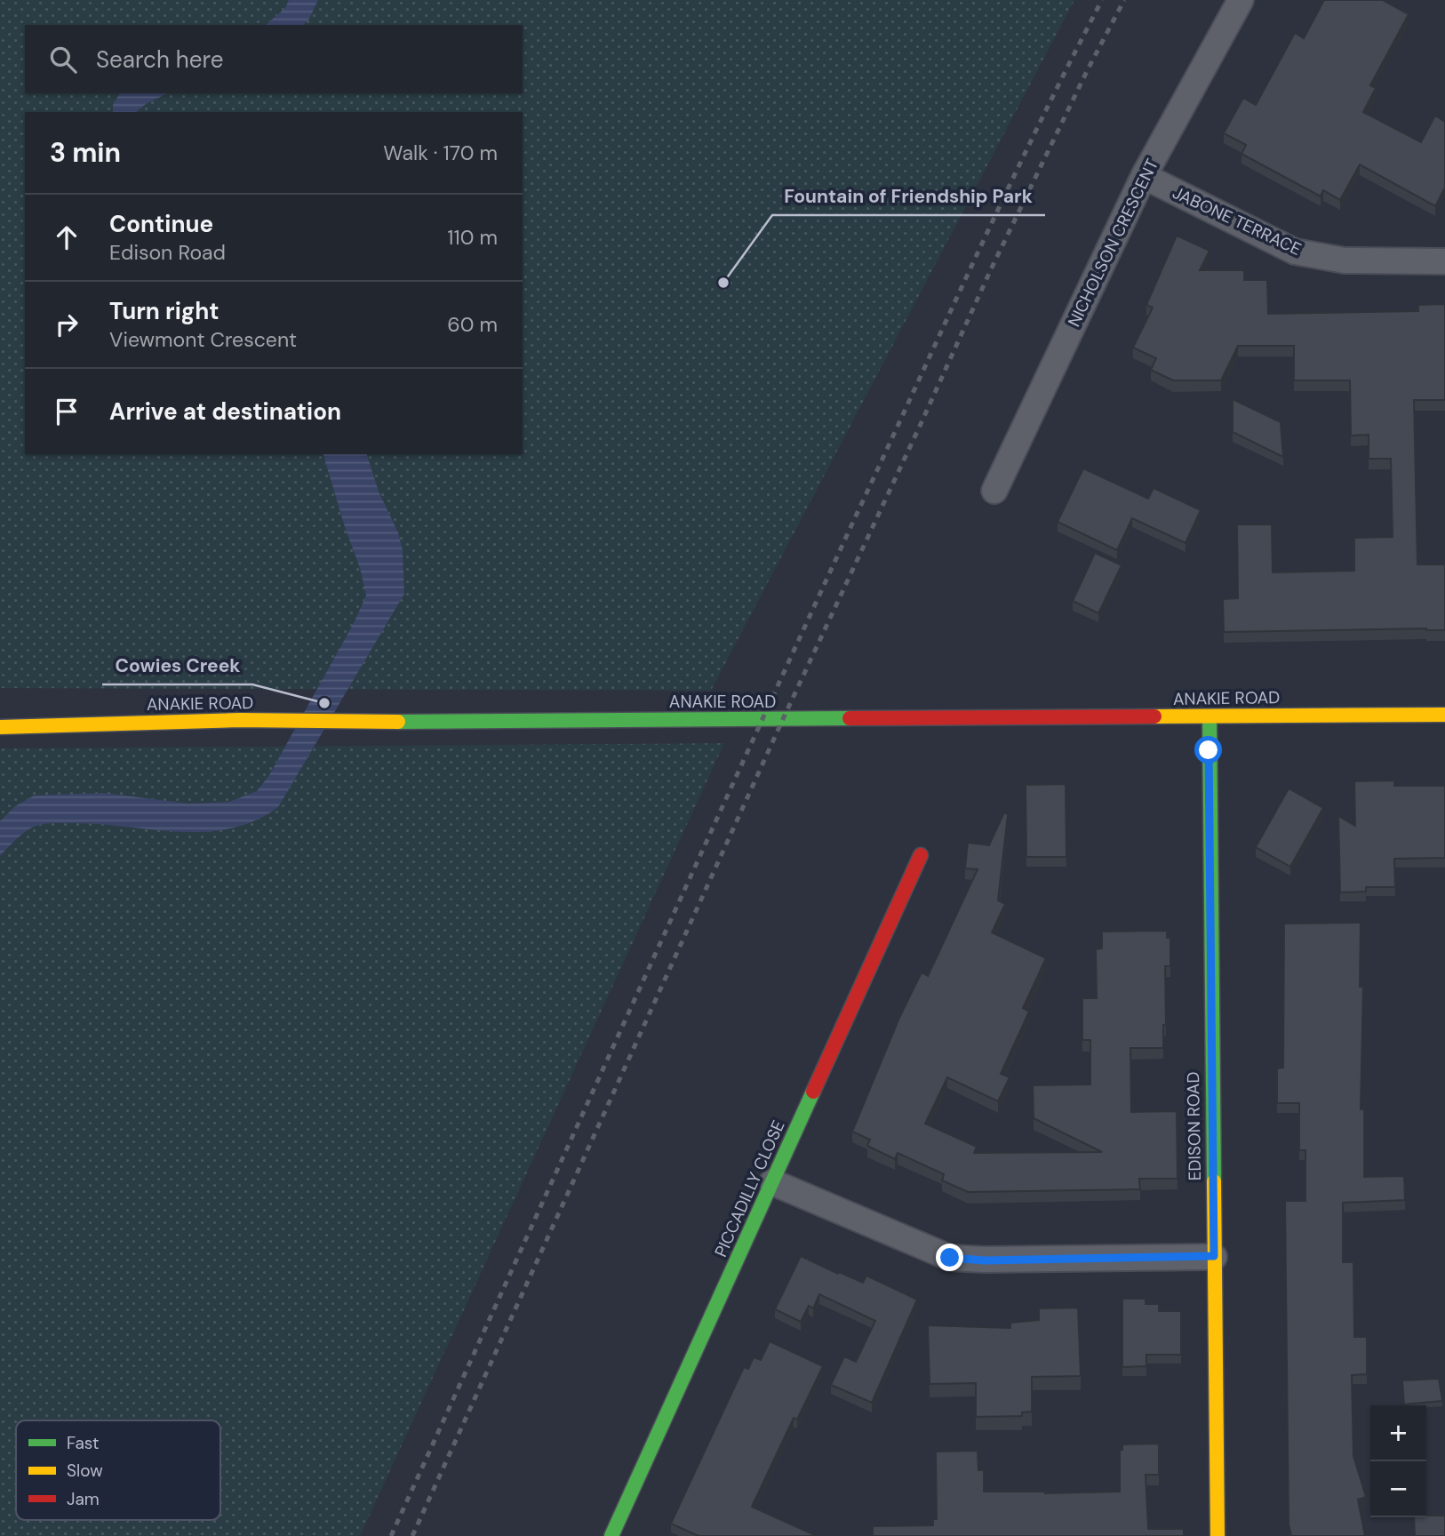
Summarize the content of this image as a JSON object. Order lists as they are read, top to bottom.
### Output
{
  "streets": {
    "street": [
      "JABONE TERRACE",
      "NICHOLSON CRESCENT",
      "ANAKIE ROAD",
      "EDISON ROAD",
      "PICCADILLY CLOSE"
    ]
  },
  "crossings": [
    ["JABONE TERRACE", "NICHOLSON CRESCENT"],
    ["ANAKIE ROAD", "EDISON ROAD"]
  ],
  "places": ["Fountain of Friendship Park", "Cowies Creek"],
  "legend": ["Fast", "Slow", "Jam"],
  "page": {
    "search": "Search here",
    "heading": ["3 min", "Walk · 170 m"],
    "list": [
      ["Continue", "Edison Road", "110 m"],
      ["Turn right", "Viewmont Crescent", "60 m"],
      "Arrive at destination"
    ],
    "map_buttons": ["+", "−"]
  }
}
